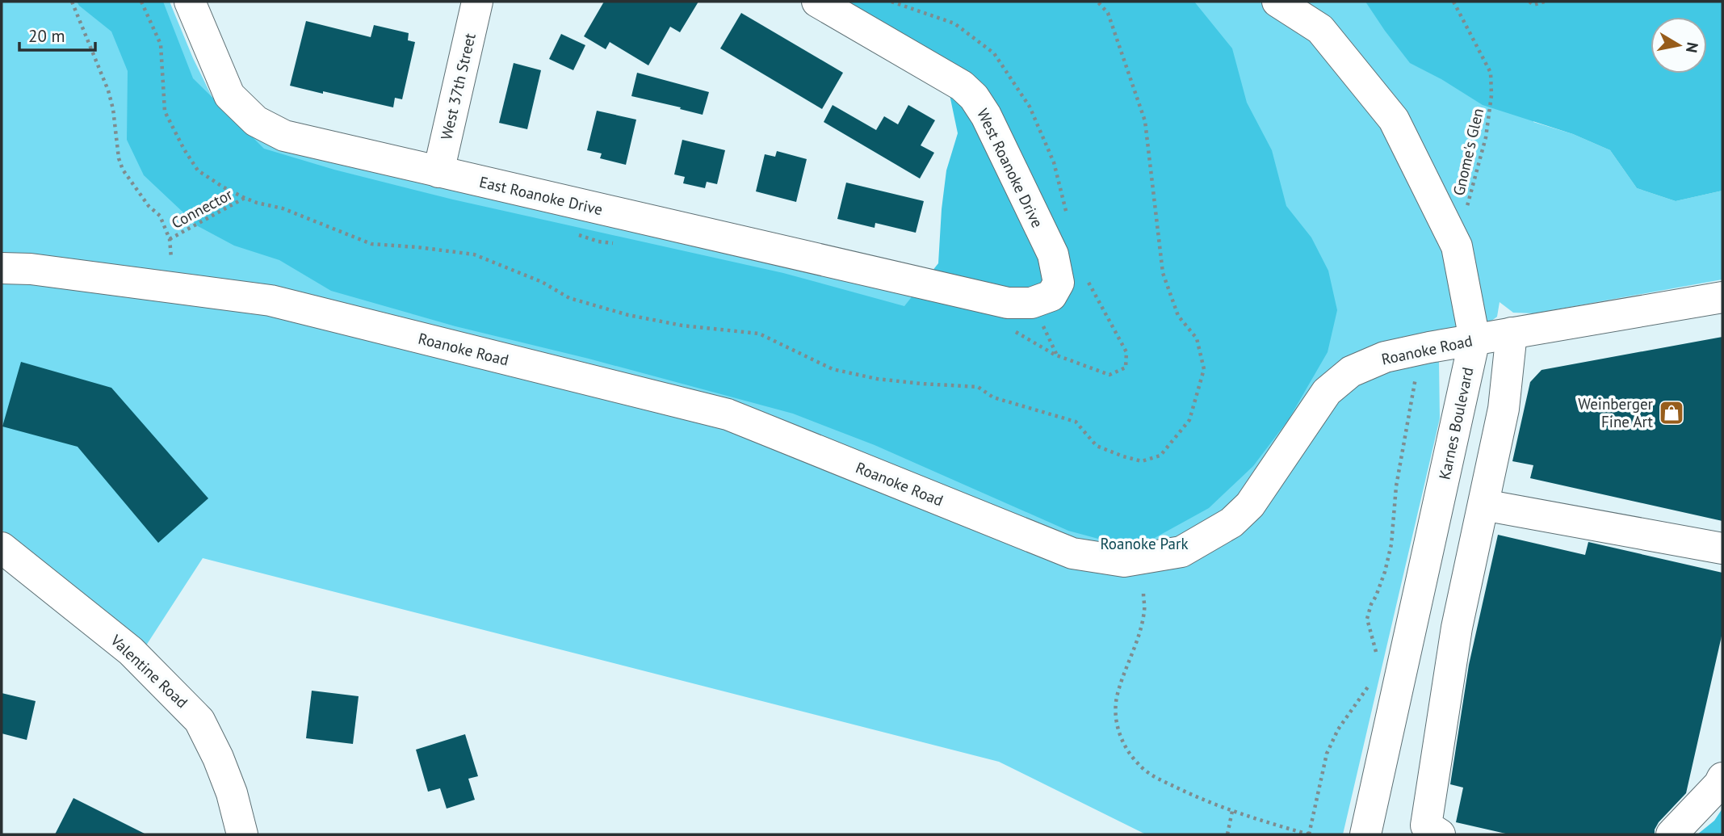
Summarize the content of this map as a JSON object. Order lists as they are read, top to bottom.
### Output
{
  "streets": {
    "street": [
      "West 37th Street",
      "West Roanoke Drive",
      "East Roanoke Drive",
      "Roanoke Road",
      "Karnes Boulevard",
      "Valentine Road"
    ],
    "path": ["Gnome's Glen", "Connector"]
  },
  "crossings": [
    ["West 37th Street", "East Roanoke Drive"],
    ["Gnome's Glen", "Karnes Boulevard"],
    ["West Roanoke Drive", "East Roanoke Drive"],
    ["Roanoke Road", "Karnes Boulevard"]
  ],
  "parks": ["Roanoke Park"],
  "places": {
    "shop": ["Weinberger Fine Art"]
  },
  "scale_bar": "20 m",
  "north": "right"
}
